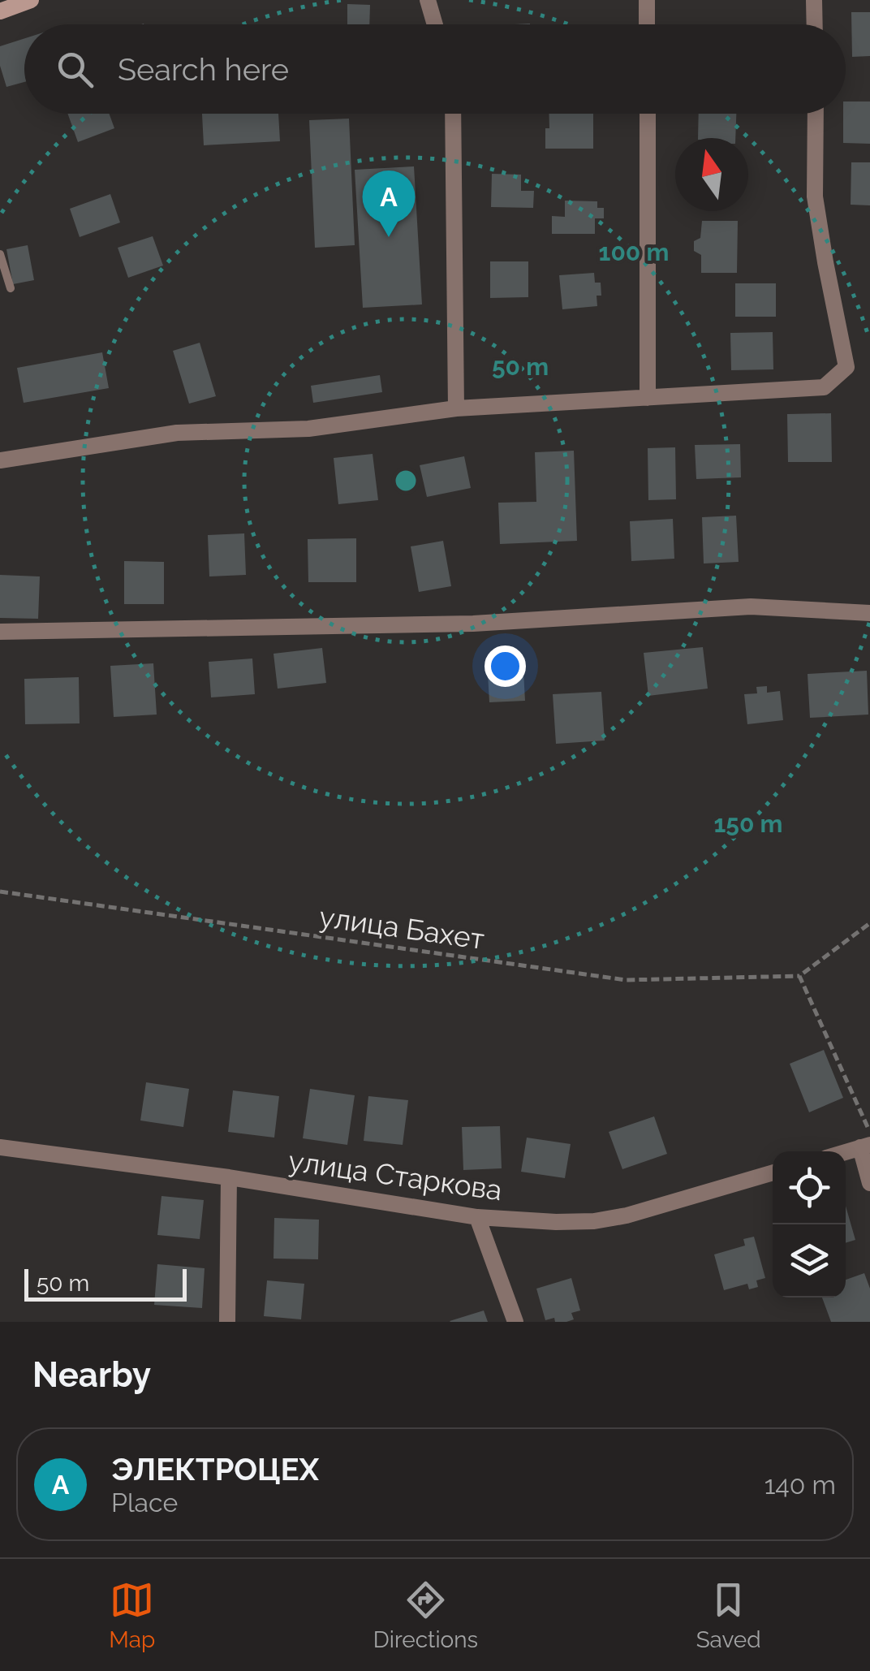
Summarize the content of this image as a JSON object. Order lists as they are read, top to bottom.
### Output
{
  "streets": {
    "street": ["улица Старкова"],
    "path": ["улица Бахет"]
  },
  "scale_bar": "50 m",
  "north": "top",
  "page": {
    "search": "Search here",
    "pins": "A",
    "scale": "50 m",
    "heading": "Nearby",
    "list": [
      {
        "mark": "A",
        "name": "ЭЛЕКТРОЦЕХ",
        "note": "Place",
        "value": "140 m"
      }
    ],
    "nav": ["Map", "Directions", "Saved"]
  },
  "rings": ["100 m", "50 m", "150 m"]
}
